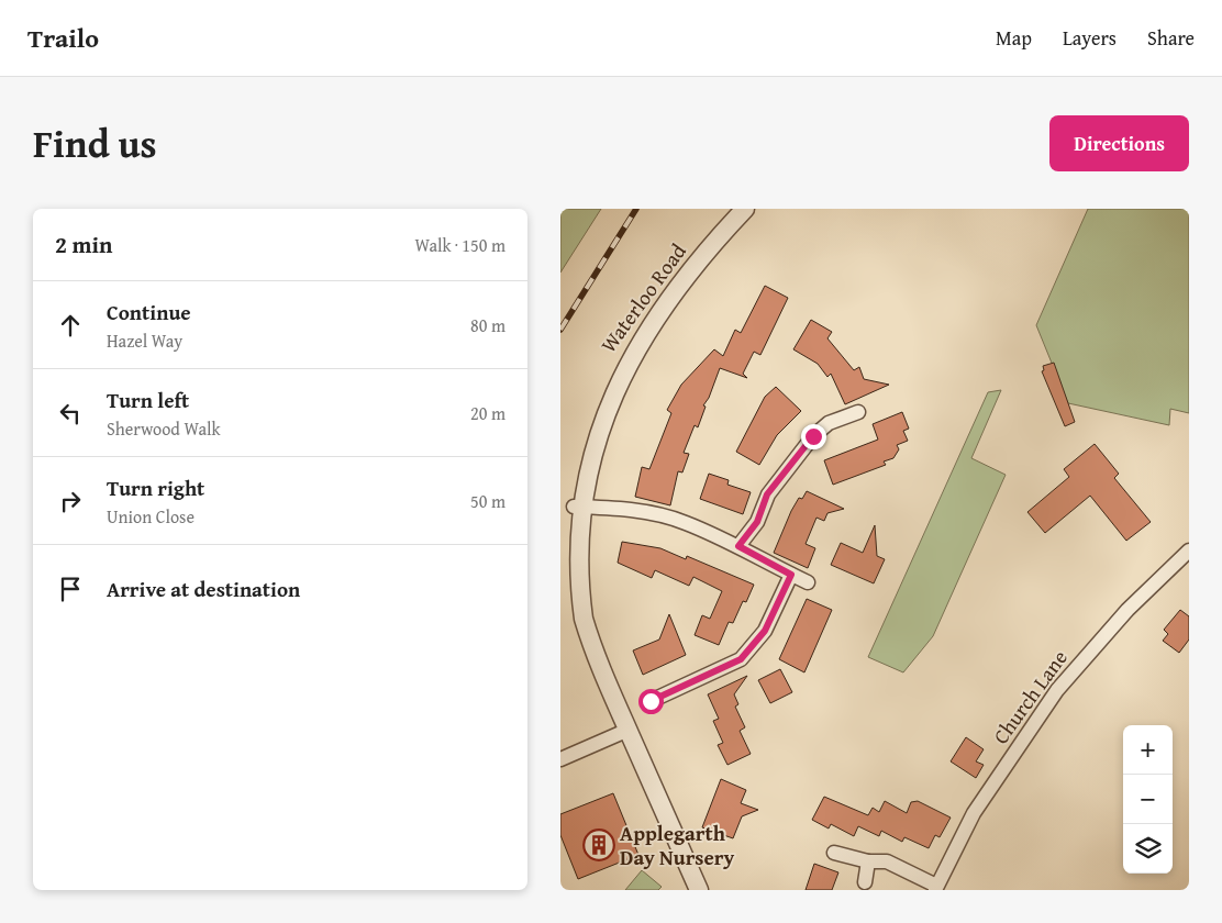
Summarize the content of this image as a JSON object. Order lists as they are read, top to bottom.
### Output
{
  "streets": {
    "street": ["Waterloo Road", "Church Lane"]
  },
  "places": {
    "building": ["Applegarth Day Nursery"]
  },
  "page": {
    "header": "Trailo",
    "nav": ["Map", "Layers", "Share"],
    "title": "Find us",
    "buttons": "Directions",
    "heading": ["2 min", "Walk · 150 m"],
    "list": [
      ["Continue", "Hazel Way", "80 m"],
      ["Turn left", "Sherwood Walk", "20 m"],
      ["Turn right", "Union Close", "50 m"],
      "Arrive at destination"
    ],
    "map_buttons": ["+", "−"]
  }
}
